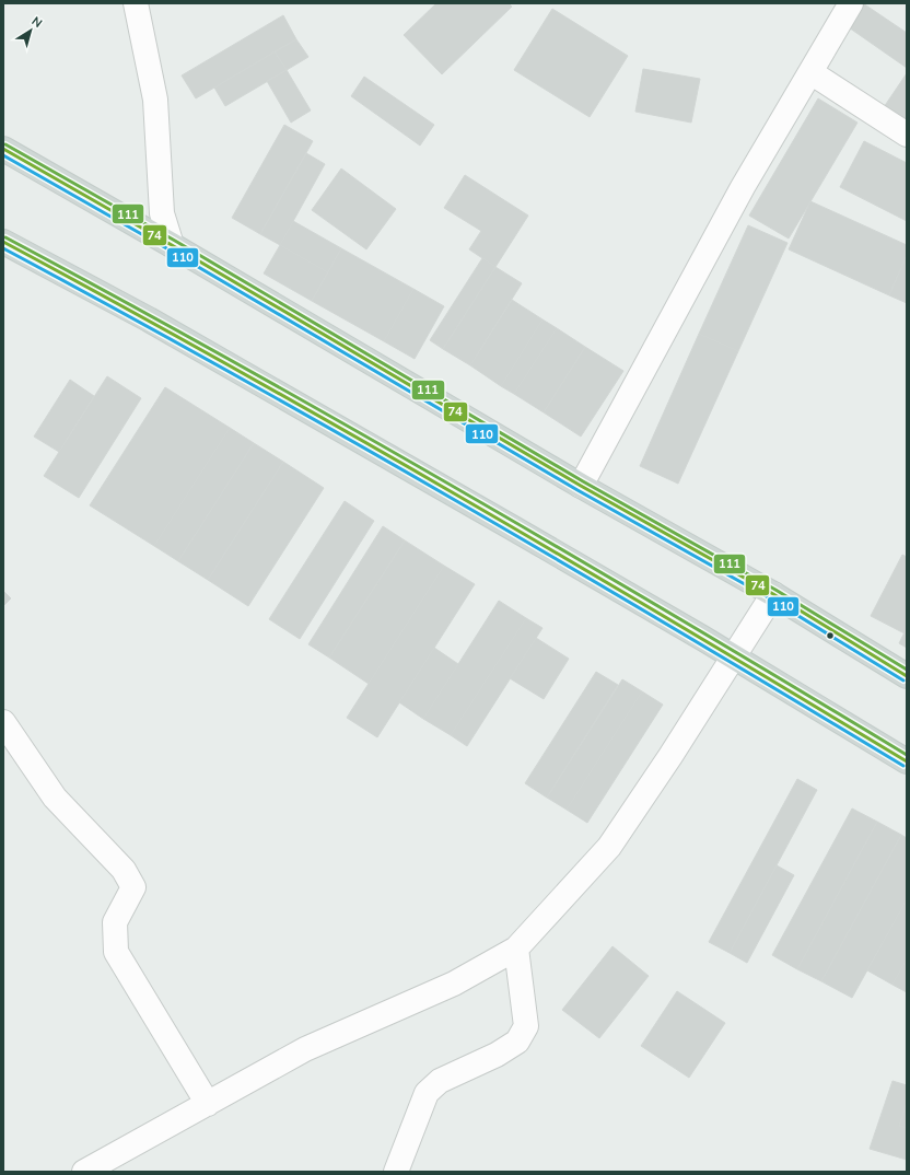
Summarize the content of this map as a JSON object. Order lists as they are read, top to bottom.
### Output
{
  "lines": ["transit line 111", "transit line 74", "transit line 110"],
  "north": "top right"
}
